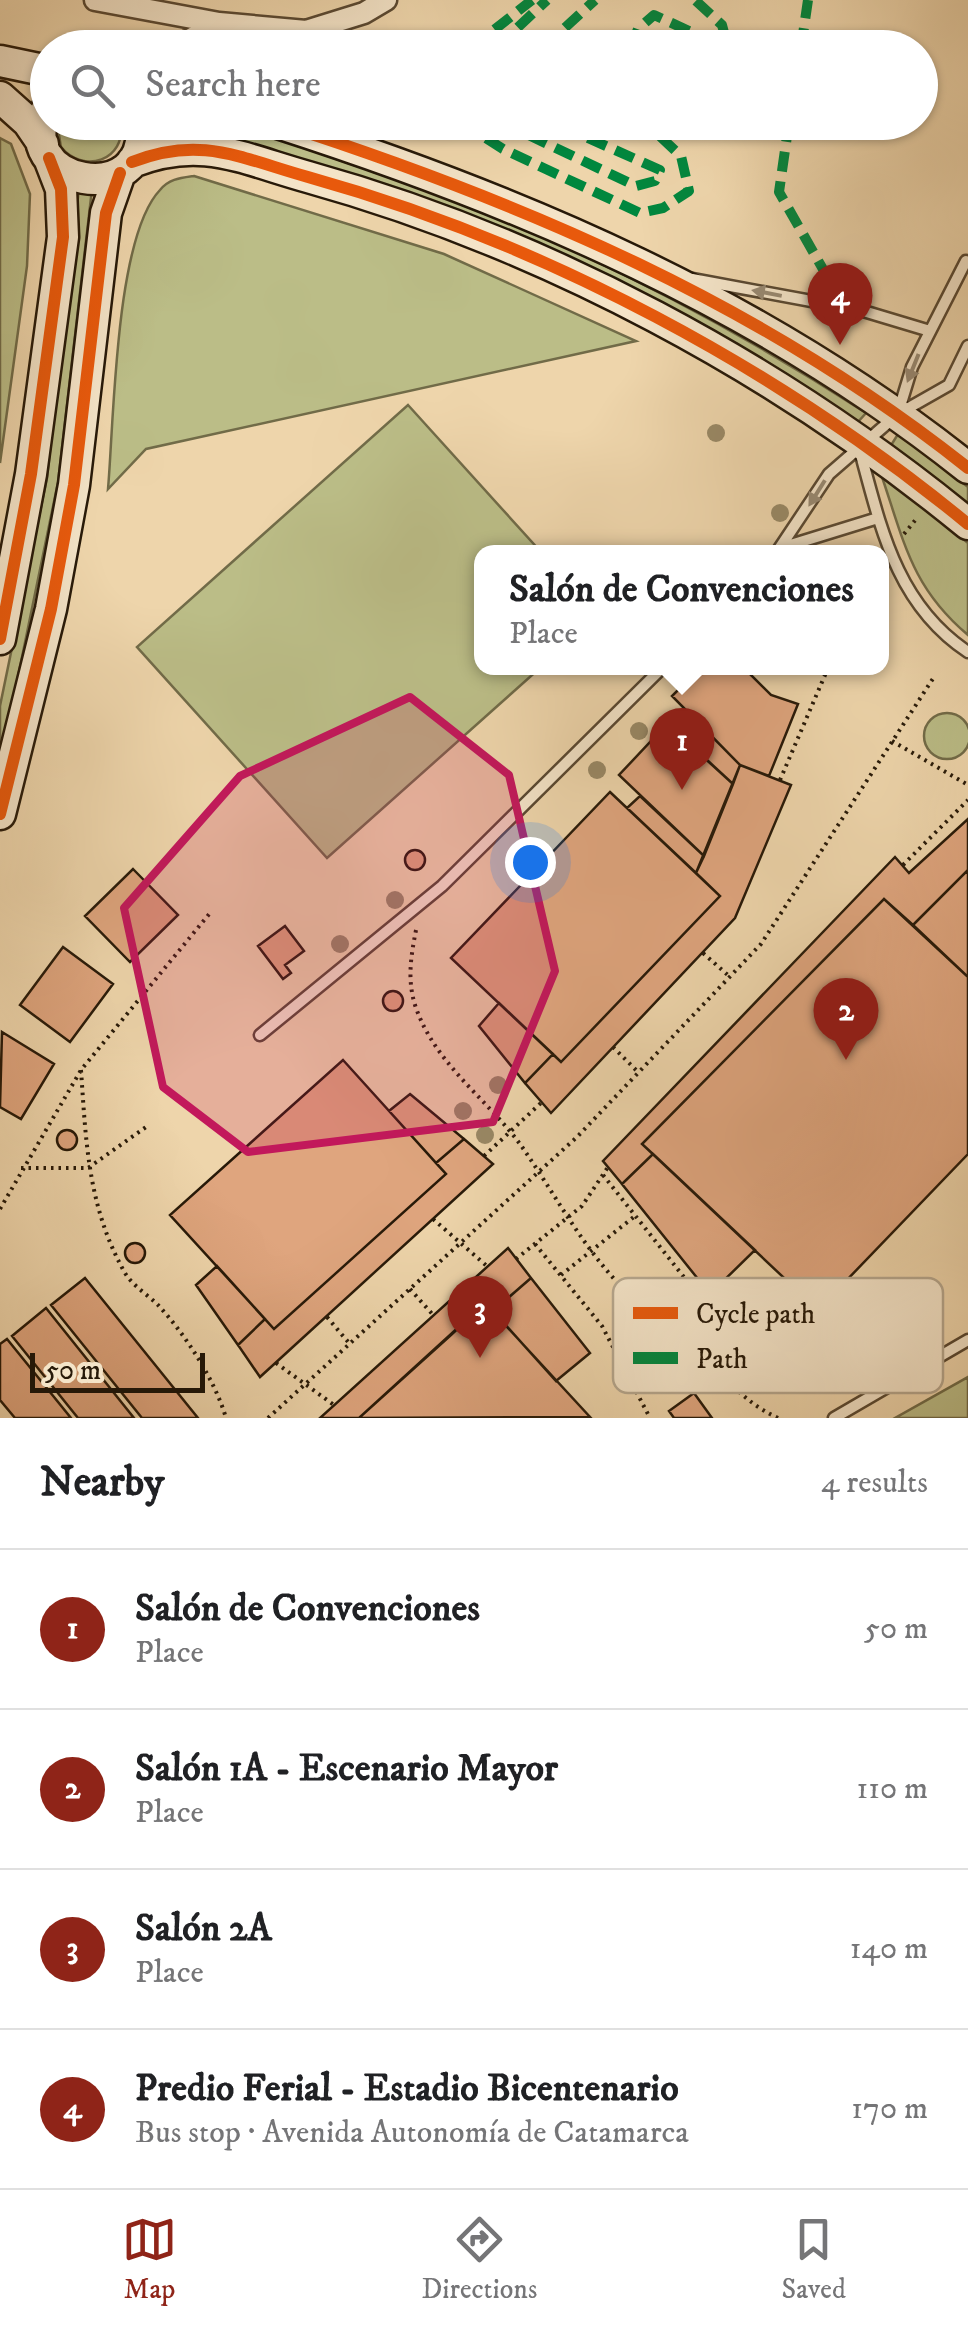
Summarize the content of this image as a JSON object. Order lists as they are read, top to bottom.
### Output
{
  "legend": ["Cycle path", "Path"],
  "scale_bar": "50 m",
  "page": {
    "search": "Search here",
    "pins": [
      "4",
      "1",
      "2",
      "3"
    ],
    "popup": ["Salón de Convenciones", "Place"],
    "scale": "50 m",
    "heading": ["Nearby", "4 results"],
    "list": [
      {
        "mark": "1",
        "name": "Salón de Convenciones",
        "note": "Place",
        "value": "50 m"
      },
      {
        "mark": "2",
        "name": "Salón 1A - Escenario Mayor",
        "note": "Place",
        "value": "110 m"
      },
      {
        "mark": "3",
        "name": "Salón 2A",
        "note": "Place",
        "value": "140 m"
      },
      {
        "mark": "4",
        "name": "Predio Ferial - Estadio Bicentenario",
        "note": "Bus stop · Avenida Autonomía de Catamarca",
        "value": "170 m"
      }
    ],
    "nav": ["Map", "Directions", "Saved"]
  }
}
